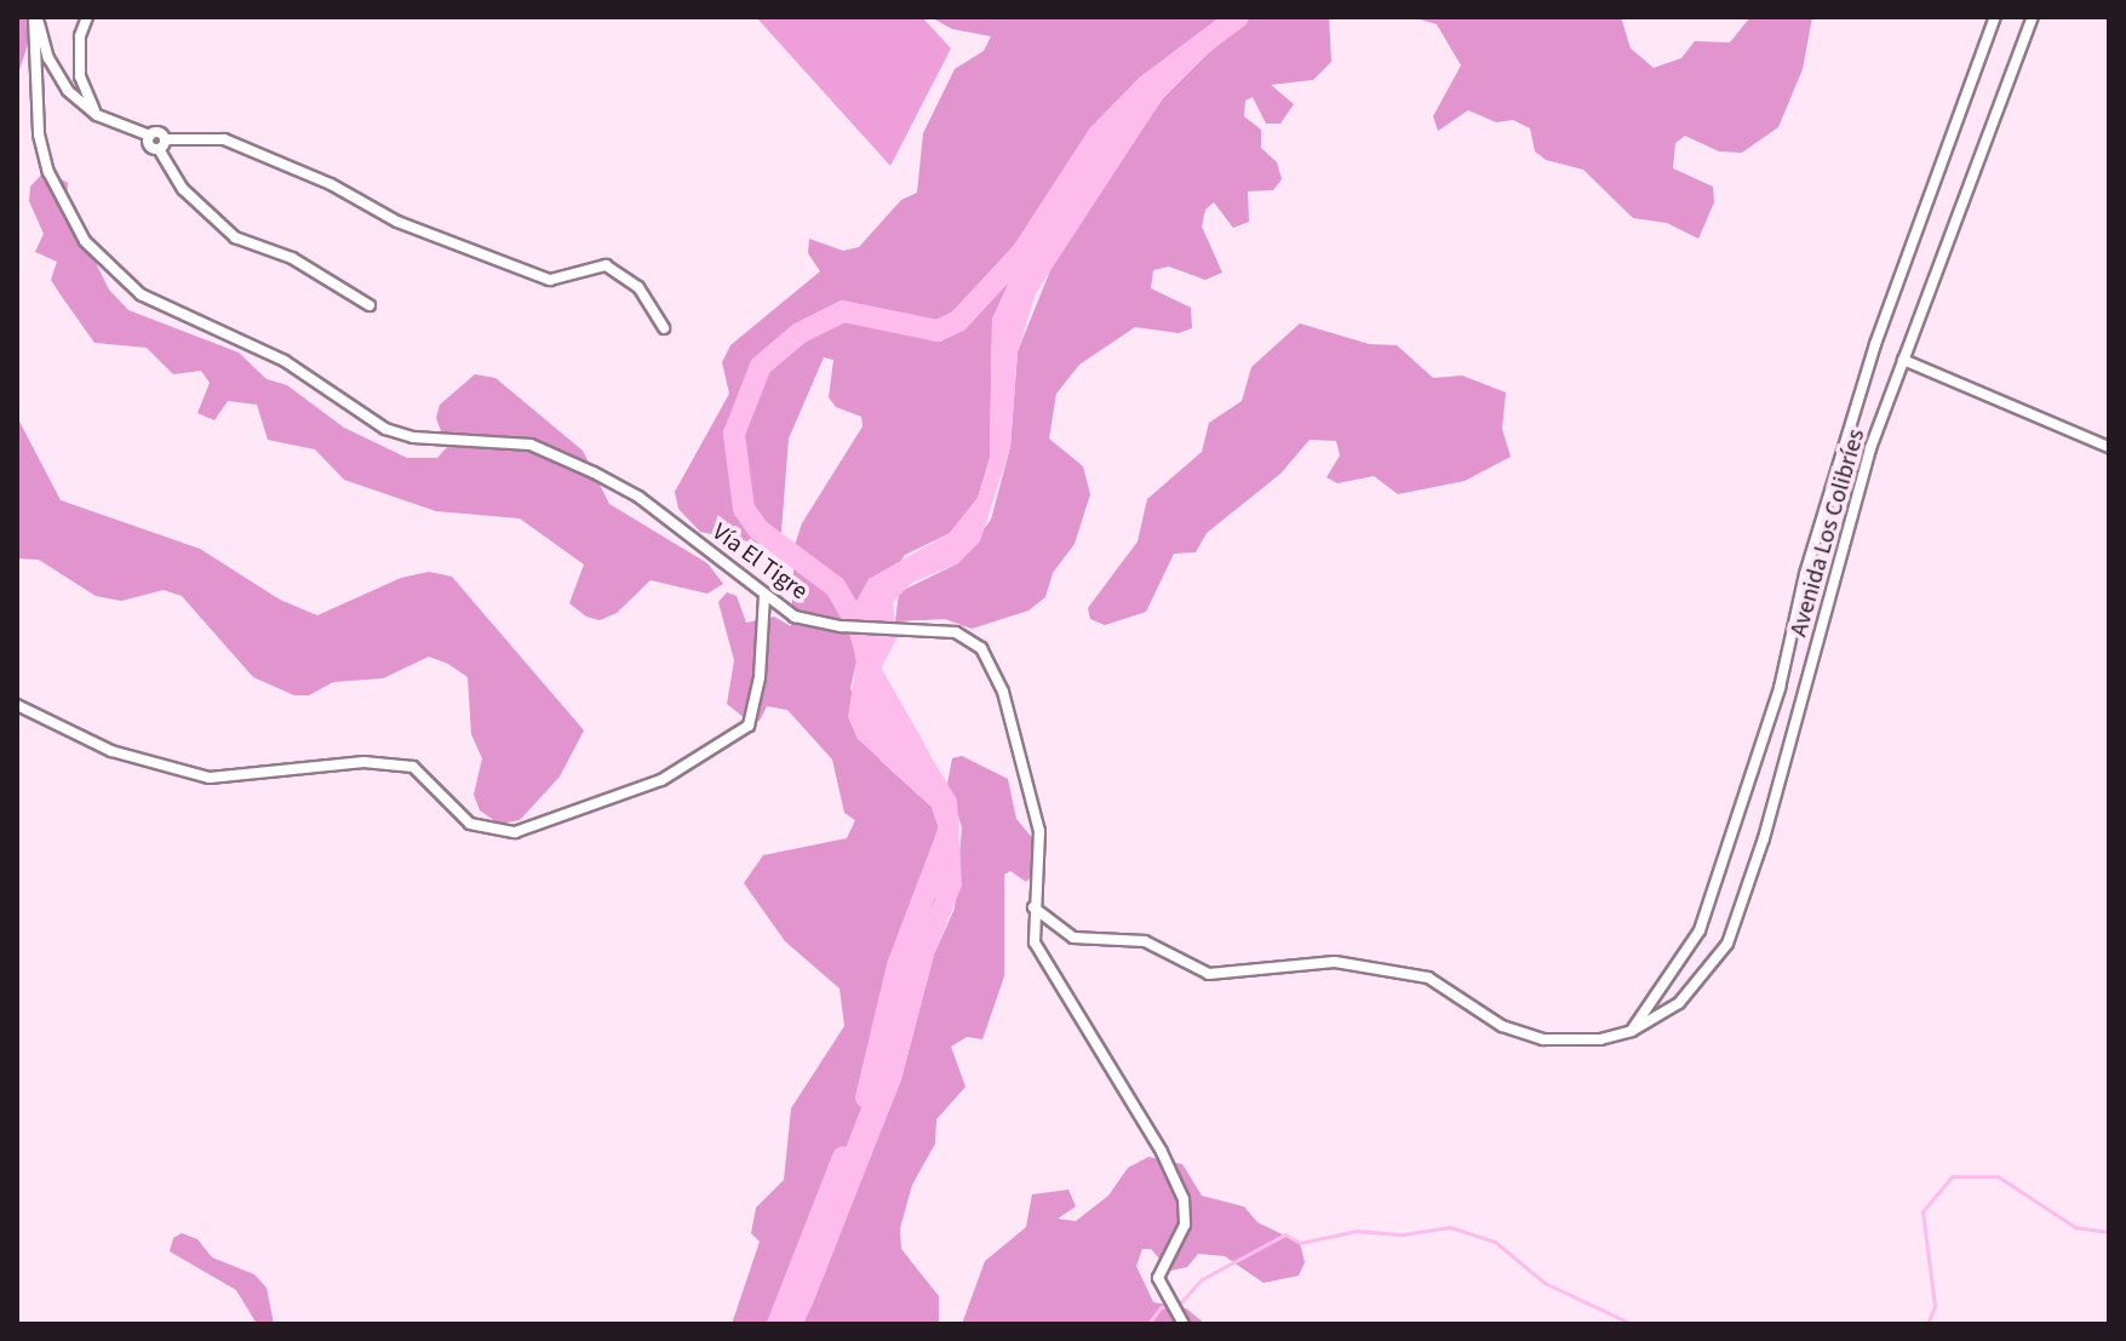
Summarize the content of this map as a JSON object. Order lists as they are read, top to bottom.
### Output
{
  "streets": {
    "street": ["Avenida Los Colibríes", "Vía El Tigre"]
  },
  "crossings": [
    ["Avenida Los Colibríes", "Vía El Tigre"]
  ]
}
